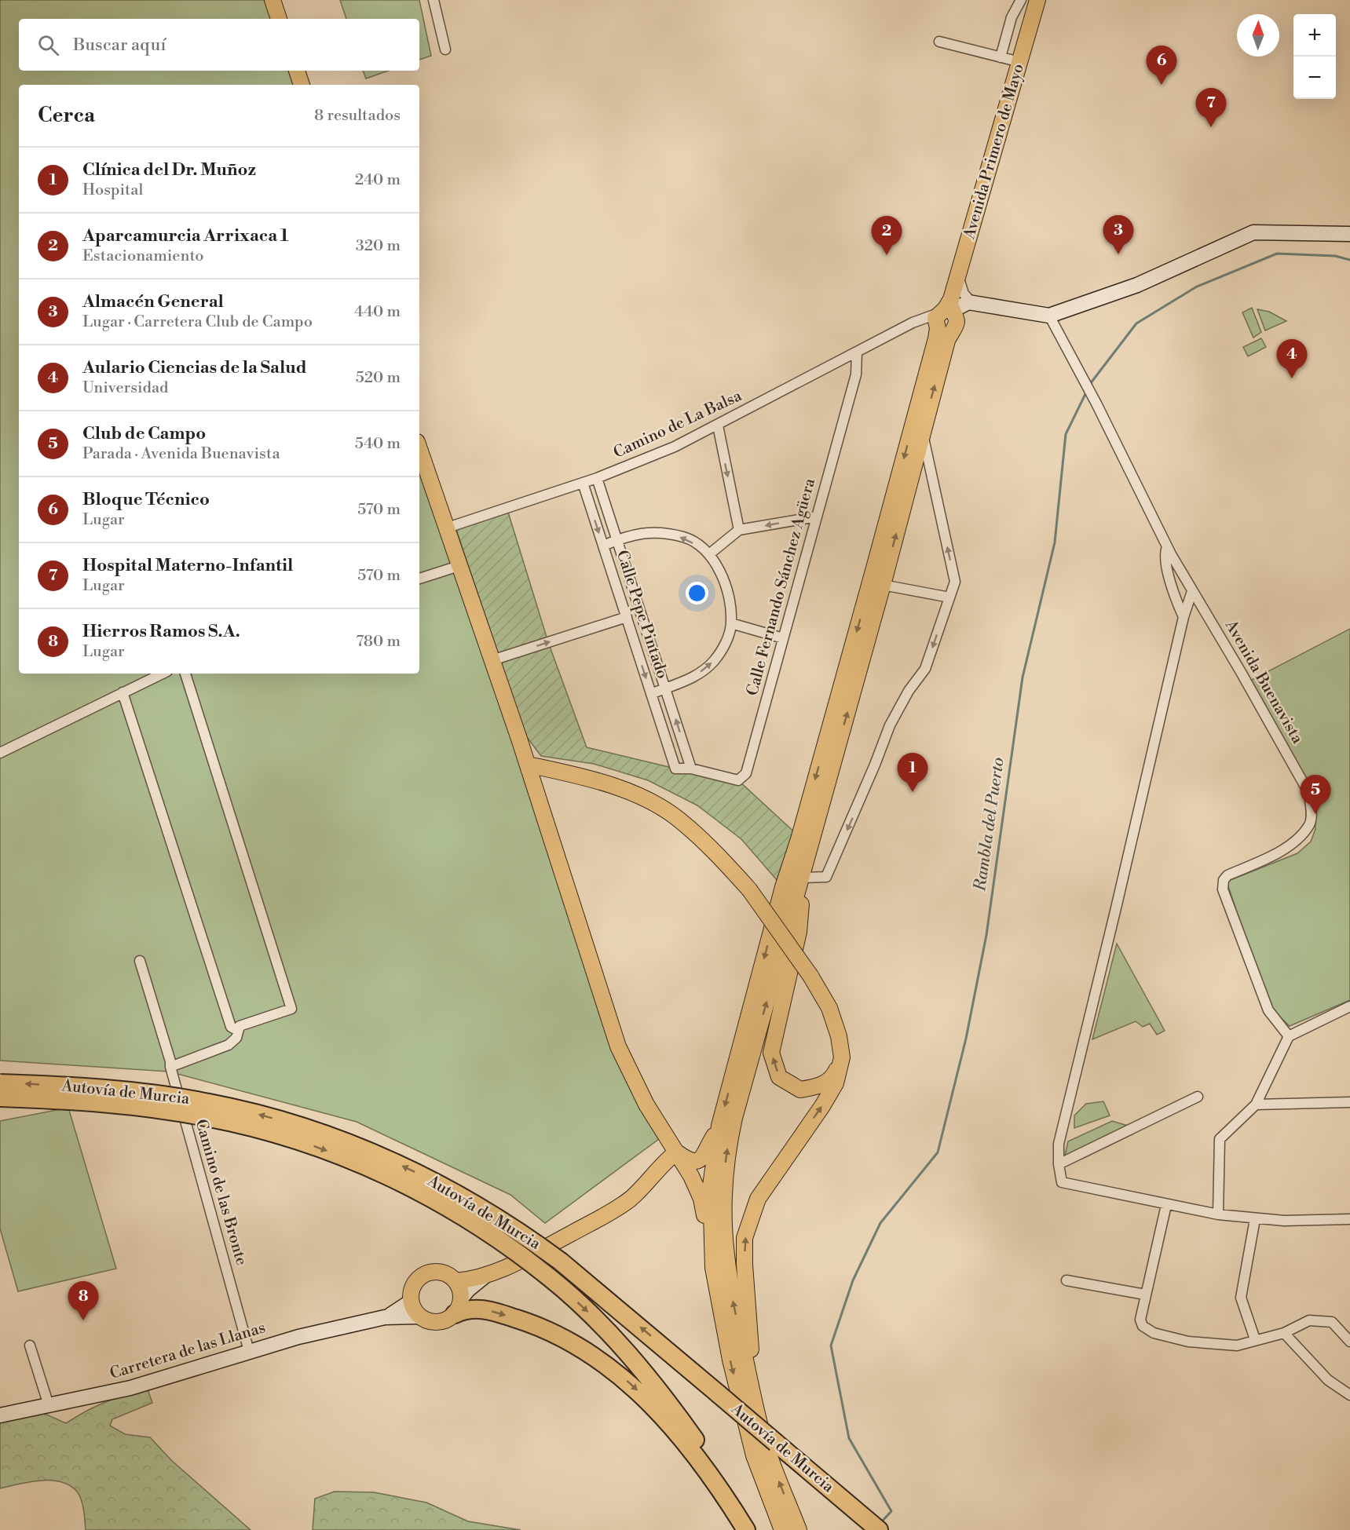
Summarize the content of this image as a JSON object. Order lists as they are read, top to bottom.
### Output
{
  "streets": {
    "highway": ["Autovía de Murcia"],
    "main road": ["Avenida Primero de Mayo"],
    "street": [
      "Camino de La Balsa",
      "Calle Fernando Sánchez Agüera",
      "Calle Pepe Pintado",
      "Avenida Buenavista",
      "Camino de las Bronte",
      "Carretera de las Llanas"
    ]
  },
  "crossings": [
    ["Avenida Primero de Mayo", "Camino de La Balsa"],
    ["Camino de La Balsa", "Calle Fernando Sánchez Agüera"],
    ["Camino de La Balsa", "Calle Pepe Pintado"],
    ["Calle Fernando Sánchez Agüera", "Calle Pepe Pintado"],
    ["Camino de las Bronte", "Carretera de las Llanas"]
  ],
  "water": ["Rambla del Puerto"],
  "north": "top",
  "page": {
    "map_buttons": ["+", "−"],
    "search": "Buscar aquí",
    "pins": [
      "6",
      "7",
      "3",
      "2",
      "4",
      "1",
      "5",
      "8"
    ],
    "heading": ["Cerca", "8 resultados"],
    "list": [
      {
        "mark": "1",
        "name": "Clínica del Dr. Muñoz",
        "note": "Hospital",
        "value": "240 m"
      },
      {
        "mark": "2",
        "name": "Aparcamurcia Arrixaca 1",
        "note": "Estacionamiento",
        "value": "320 m"
      },
      {
        "mark": "3",
        "name": "Almacén General",
        "note": "Lugar · Carretera Club de Campo",
        "value": "440 m"
      },
      {
        "mark": "4",
        "name": "Aulario Ciencias de la Salud",
        "note": "Universidad",
        "value": "520 m"
      },
      {
        "mark": "5",
        "name": "Club de Campo",
        "note": "Parada · Avenida Buenavista",
        "value": "540 m"
      },
      {
        "mark": "6",
        "name": "Bloque Técnico",
        "note": "Lugar",
        "value": "570 m"
      },
      {
        "mark": "7",
        "name": "Hospital Materno-Infantil",
        "note": "Lugar",
        "value": "570 m"
      },
      {
        "mark": "8",
        "name": "Hierros Ramos S.A.",
        "note": "Lugar",
        "value": "780 m"
      }
    ]
  }
}
